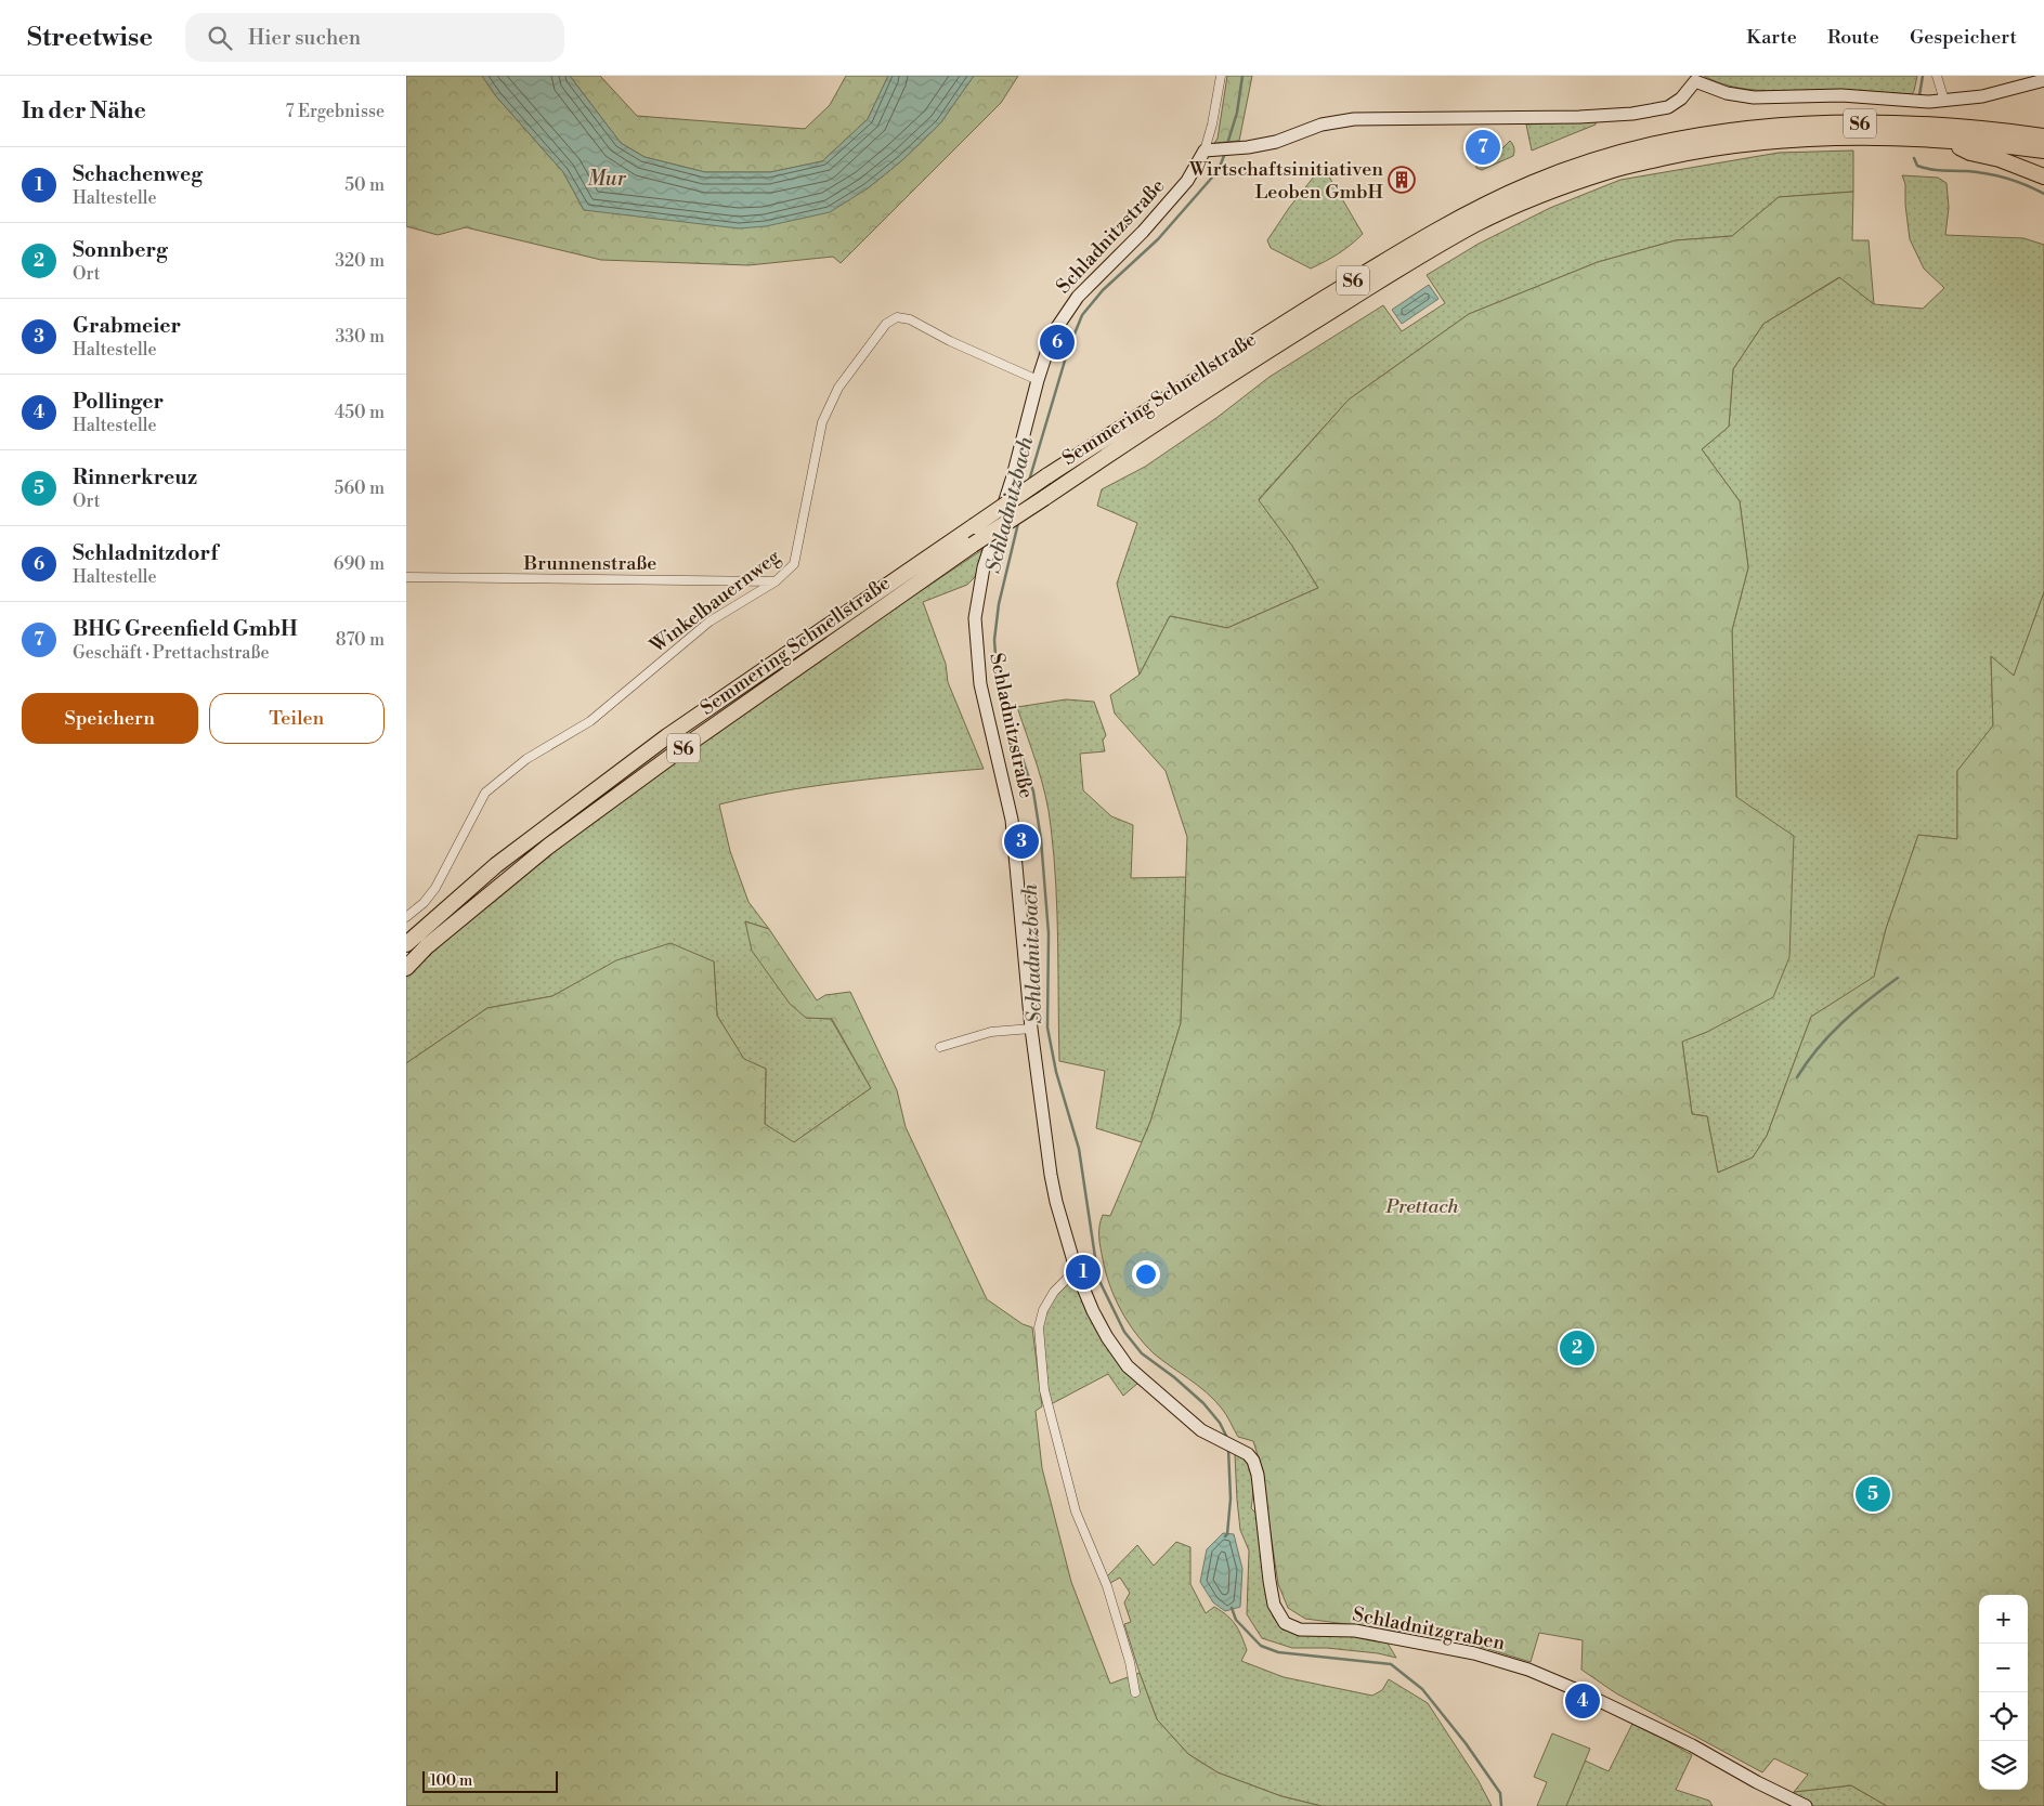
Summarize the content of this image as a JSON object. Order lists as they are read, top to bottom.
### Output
{
  "streets": {
    "highway": ["S6", "Semmering Schnellstraße"],
    "street": [
      "Schladnitzstraße",
      "Brunnenstraße",
      "Winkelbauernweg",
      "Schladnitzgraben"
    ]
  },
  "crossings": [
    ["Schladnitzstraße", "Winkelbauernweg"],
    ["Schladnitzstraße", "Schladnitzgraben"],
    ["Brunnenstraße", "Winkelbauernweg"]
  ],
  "water": ["Mur", "Schladnitzbach"],
  "parks": ["Prettach"],
  "places": {
    "building": ["Wirtschaftsinitiativen Leoben GmbH"]
  },
  "scale_bar": "100 m",
  "page": {
    "header": "Streetwise",
    "search": "Hier suchen",
    "nav": ["Karte", "Route", "Gespeichert"],
    "heading": ["In der Nähe", "7 Ergebnisse"],
    "pins": [
      "7",
      "6",
      "3",
      "1",
      "2",
      "5",
      "4"
    ],
    "list": [
      {
        "mark": "1",
        "name": "Schachenweg",
        "note": "Haltestelle",
        "value": "50 m"
      },
      {
        "mark": "2",
        "name": "Sonnberg",
        "note": "Ort",
        "value": "320 m"
      },
      {
        "mark": "3",
        "name": "Grabmeier",
        "note": "Haltestelle",
        "value": "330 m"
      },
      {
        "mark": "4",
        "name": "Pollinger",
        "note": "Haltestelle",
        "value": "450 m"
      },
      {
        "mark": "5",
        "name": "Rinnerkreuz",
        "note": "Ort",
        "value": "560 m"
      },
      {
        "mark": "6",
        "name": "Schladnitzdorf",
        "note": "Haltestelle",
        "value": "690 m"
      },
      {
        "mark": "7",
        "name": "BHG Greenfield GmbH",
        "note": "Geschäft · Prettachstraße",
        "value": "870 m"
      }
    ],
    "buttons": ["Speichern", "Teilen"],
    "map_buttons": ["+", "−"],
    "scale": "100 m"
  }
}
